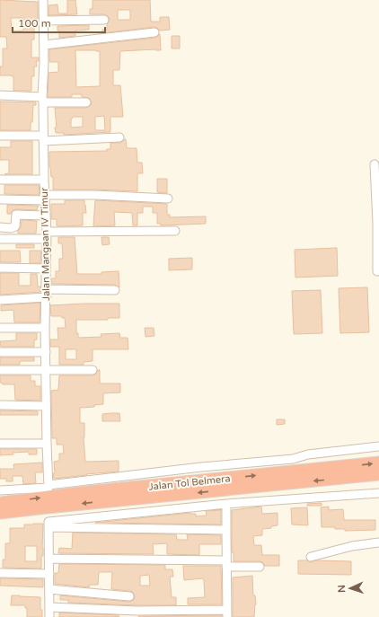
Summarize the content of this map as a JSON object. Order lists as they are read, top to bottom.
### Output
{
  "streets": {
    "highway": ["Jalan Tol Belmera"],
    "street": ["Jalan Mangaan IV Timur"]
  },
  "scale_bar": "100 m",
  "north": "left"
}
